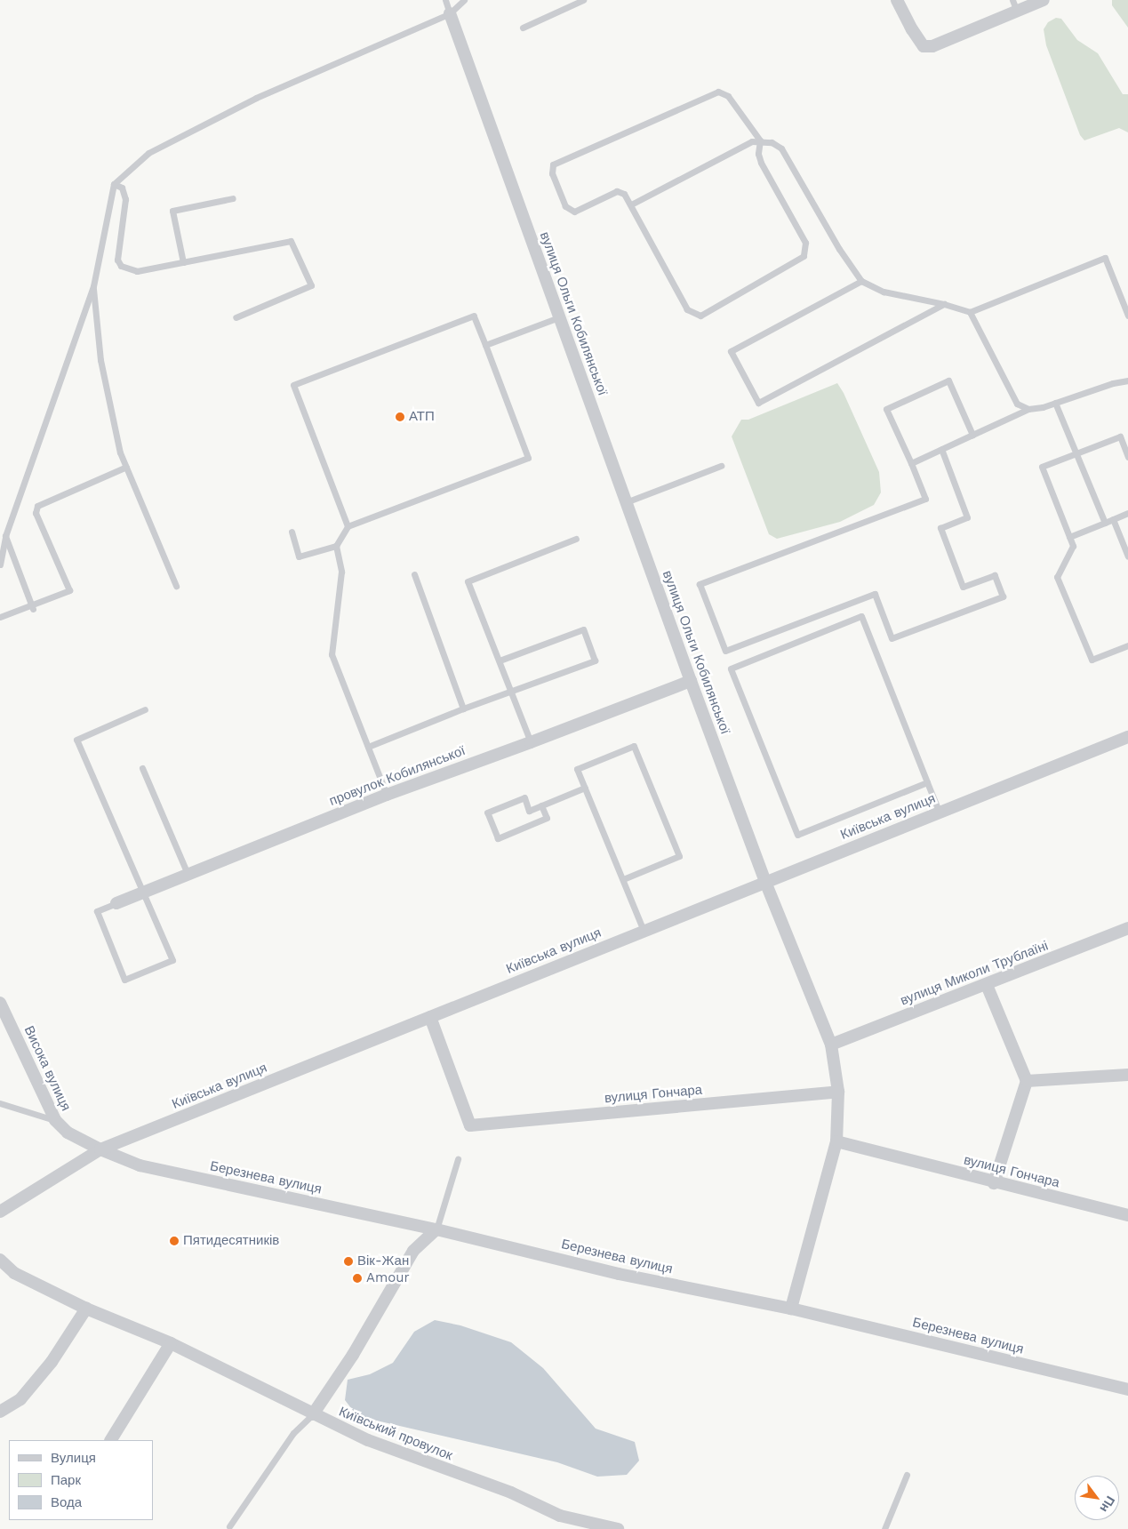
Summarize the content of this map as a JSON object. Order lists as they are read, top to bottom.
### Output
{
  "streets": {
    "street": [
      "вулиця Ольги Кобилянської",
      "провулок Кобилянської",
      "Київська вулиця",
      "вулиця Миколи Трублаїні",
      "Висока вулиця",
      "вулиця Гончара",
      "Березнева вулиця",
      "Київський провулок"
    ]
  },
  "crossings": [
    ["вулиця Ольги Кобилянської", "провулок Кобилянської"],
    ["вулиця Ольги Кобилянської", "Київська вулиця"],
    ["вулиця Ольги Кобилянської", "вулиця Миколи Трублаїні"],
    ["вулиця Ольги Кобилянської", "вулиця Гончара"],
    ["вулиця Ольги Кобилянської", "Березнева вулиця"],
    ["Київська вулиця", "Висока вулиця"],
    ["Київська вулиця", "вулиця Гончара"],
    ["Київська вулиця", "Березнева вулиця"],
    ["Висока вулиця", "Березнева вулиця"]
  ],
  "places": [
    "АТП",
    "Пятидесятників",
    "Вік-Жан",
    "Amour"
  ],
  "legend": ["Вулиця", "Парк", "Вода"],
  "north": "bottom right"
}
